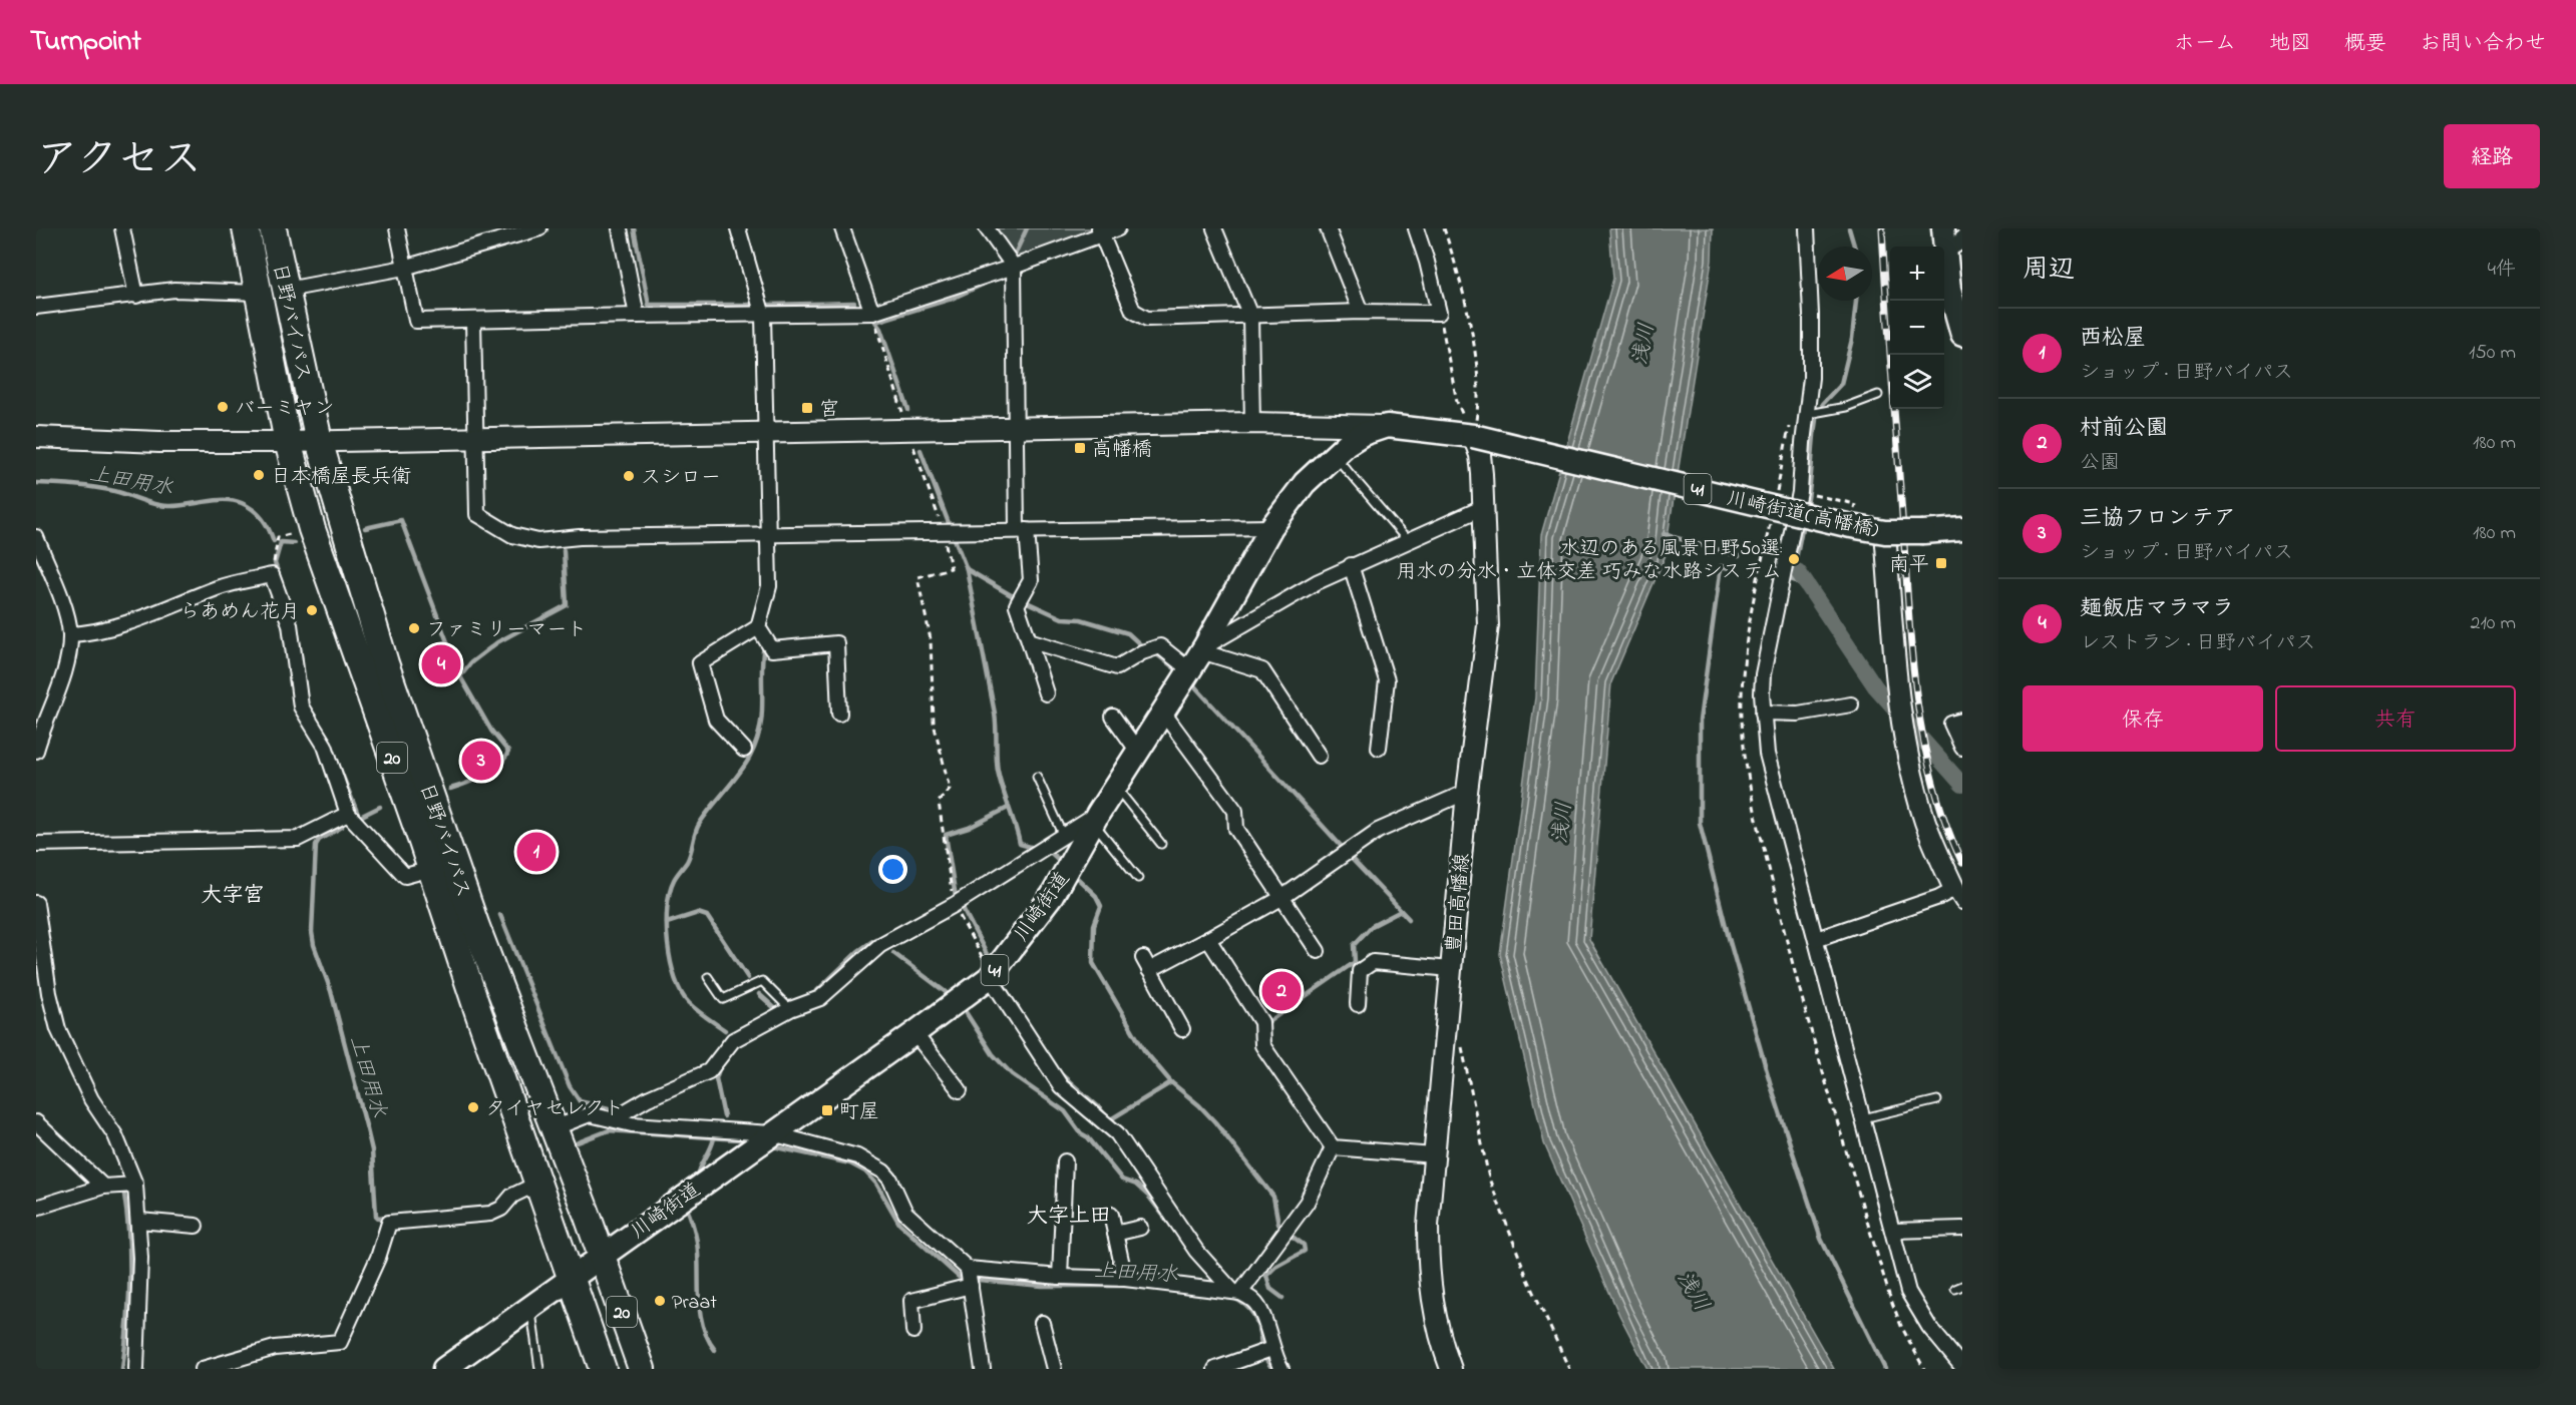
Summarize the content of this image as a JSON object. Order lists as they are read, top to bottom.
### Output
{
  "streets": {
    "highway": ["日野バイパス", "20"],
    "main road": ["41", "川崎街道(高幡橋)", "川崎街道"],
    "street": ["豊田高幡線"]
  },
  "crossings": [
    ["日野バイパス", "川崎街道"],
    ["川崎街道(高幡橋)", "豊田高幡線"],
    ["川崎街道(高幡橋)", "川崎街道"],
    ["豊田高幡線", "川崎街道"]
  ],
  "districts": ["大字宮", "大字上田"],
  "water": ["浅川", "上田用水"],
  "places": {
    "other": [
      "バーミヤン",
      "日本橋屋長兵衛",
      "スシロー",
      "水辺のある風景日野50選: 用水の分水・立体交差 巧みな水路システム",
      "らあめん花月",
      "ファミリーマート",
      "タイヤセレクト",
      "Praat"
    ],
    "transit": [
      "宮",
      "高幡橋",
      "南平",
      "町屋"
    ]
  },
  "north": "left",
  "page": {
    "header": "Turnpoint",
    "nav": [
      "ホーム",
      "地図",
      "概要",
      "お問い合わせ"
    ],
    "title": "アクセス",
    "buttons": [
      "経路",
      ["保存", "共有"]
    ],
    "heading": ["周辺", "4件"],
    "map_buttons": ["+", "−"],
    "list": [
      {
        "mark": "1",
        "name": "西松屋",
        "note": "ショップ · 日野バイパス",
        "value": "150 m"
      },
      {
        "mark": "2",
        "name": "村前公園",
        "note": "公園",
        "value": "180 m"
      },
      {
        "mark": "3",
        "name": "三協フロンテア",
        "note": "ショップ · 日野バイパス",
        "value": "180 m"
      },
      {
        "mark": "4",
        "name": "麺飯店マラマラ",
        "note": "レストラン · 日野バイパス",
        "value": "210 m"
      }
    ],
    "pins": [
      "4",
      "3",
      "1",
      "2"
    ]
  }
}
